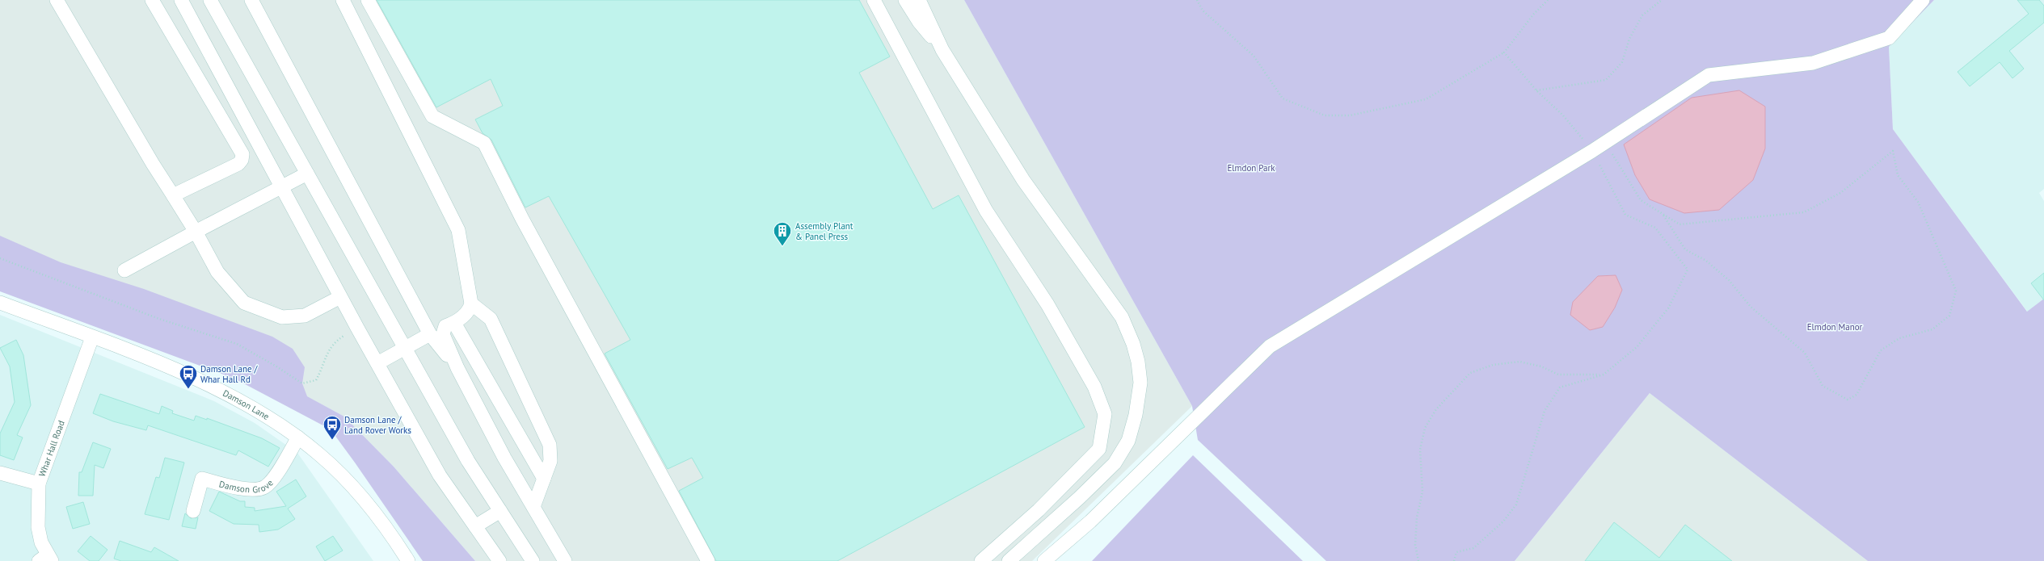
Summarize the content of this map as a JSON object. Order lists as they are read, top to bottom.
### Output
{
  "streets": {
    "street": ["Damson Lane", "Whar Hall Road", "Damson Grove"]
  },
  "crossings": [
    ["Damson Lane", "Whar Hall Road"],
    ["Damson Lane", "Damson Grove"]
  ],
  "parks": ["Elmdon Park", "Elmdon Manor"],
  "places": {
    "building": ["Assembly Plant & Panel Press"],
    "bus stop": ["Damson Lane / Whar Hall Rd", "Damson Lane / Land Rover Works"]
  }
}
